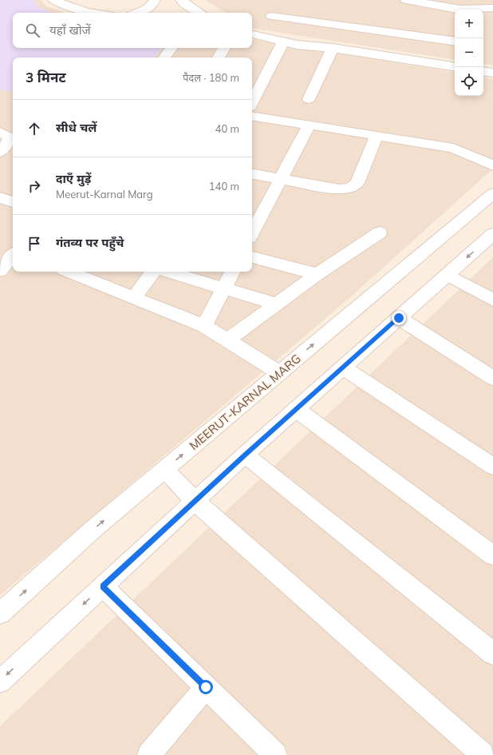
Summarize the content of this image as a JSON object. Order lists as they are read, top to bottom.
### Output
{
  "streets": {
    "street": ["MEERUT-KARNAL MARG"]
  },
  "page": {
    "map_buttons": ["+", "−"],
    "search": "यहाँ खोजें",
    "heading": ["3 मिनट", "पैदल · 180 m"],
    "list": [
      ["सीधे चलें", "40 m"],
      ["दाएँ मुड़ें", "Meerut-Karnal Marg", "140 m"],
      "गंतव्य पर पहुँचे"
    ]
  }
}
